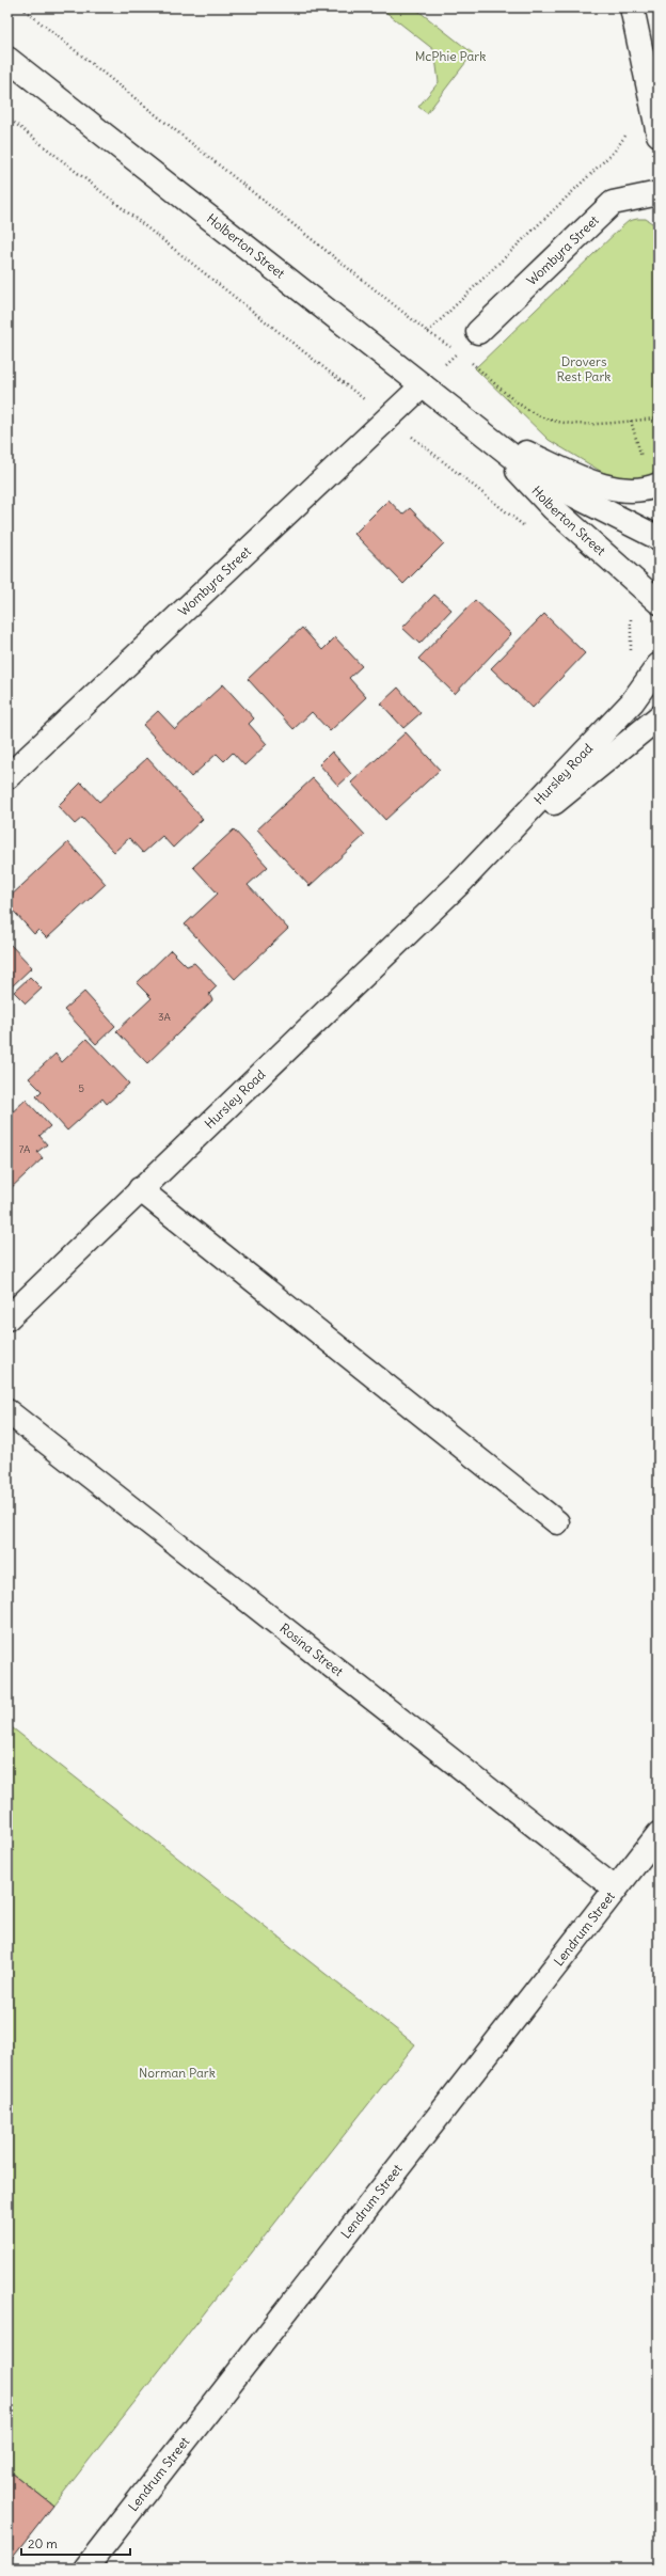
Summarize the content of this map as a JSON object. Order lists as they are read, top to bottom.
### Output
{
  "streets": {
    "street": [
      "Holberton Street",
      "Wombyra Street",
      "Hursley Road",
      "Rosina Street",
      "Lendrum Street"
    ]
  },
  "crossings": [
    ["Holberton Street", "Wombyra Street"],
    ["Rosina Street", "Lendrum Street"]
  ],
  "parks": ["McPhie Park", "Drovers Rest Park", "Norman Park"],
  "house_numbers": ["3A", "5", "7A"],
  "scale_bar": "20 m"
}
